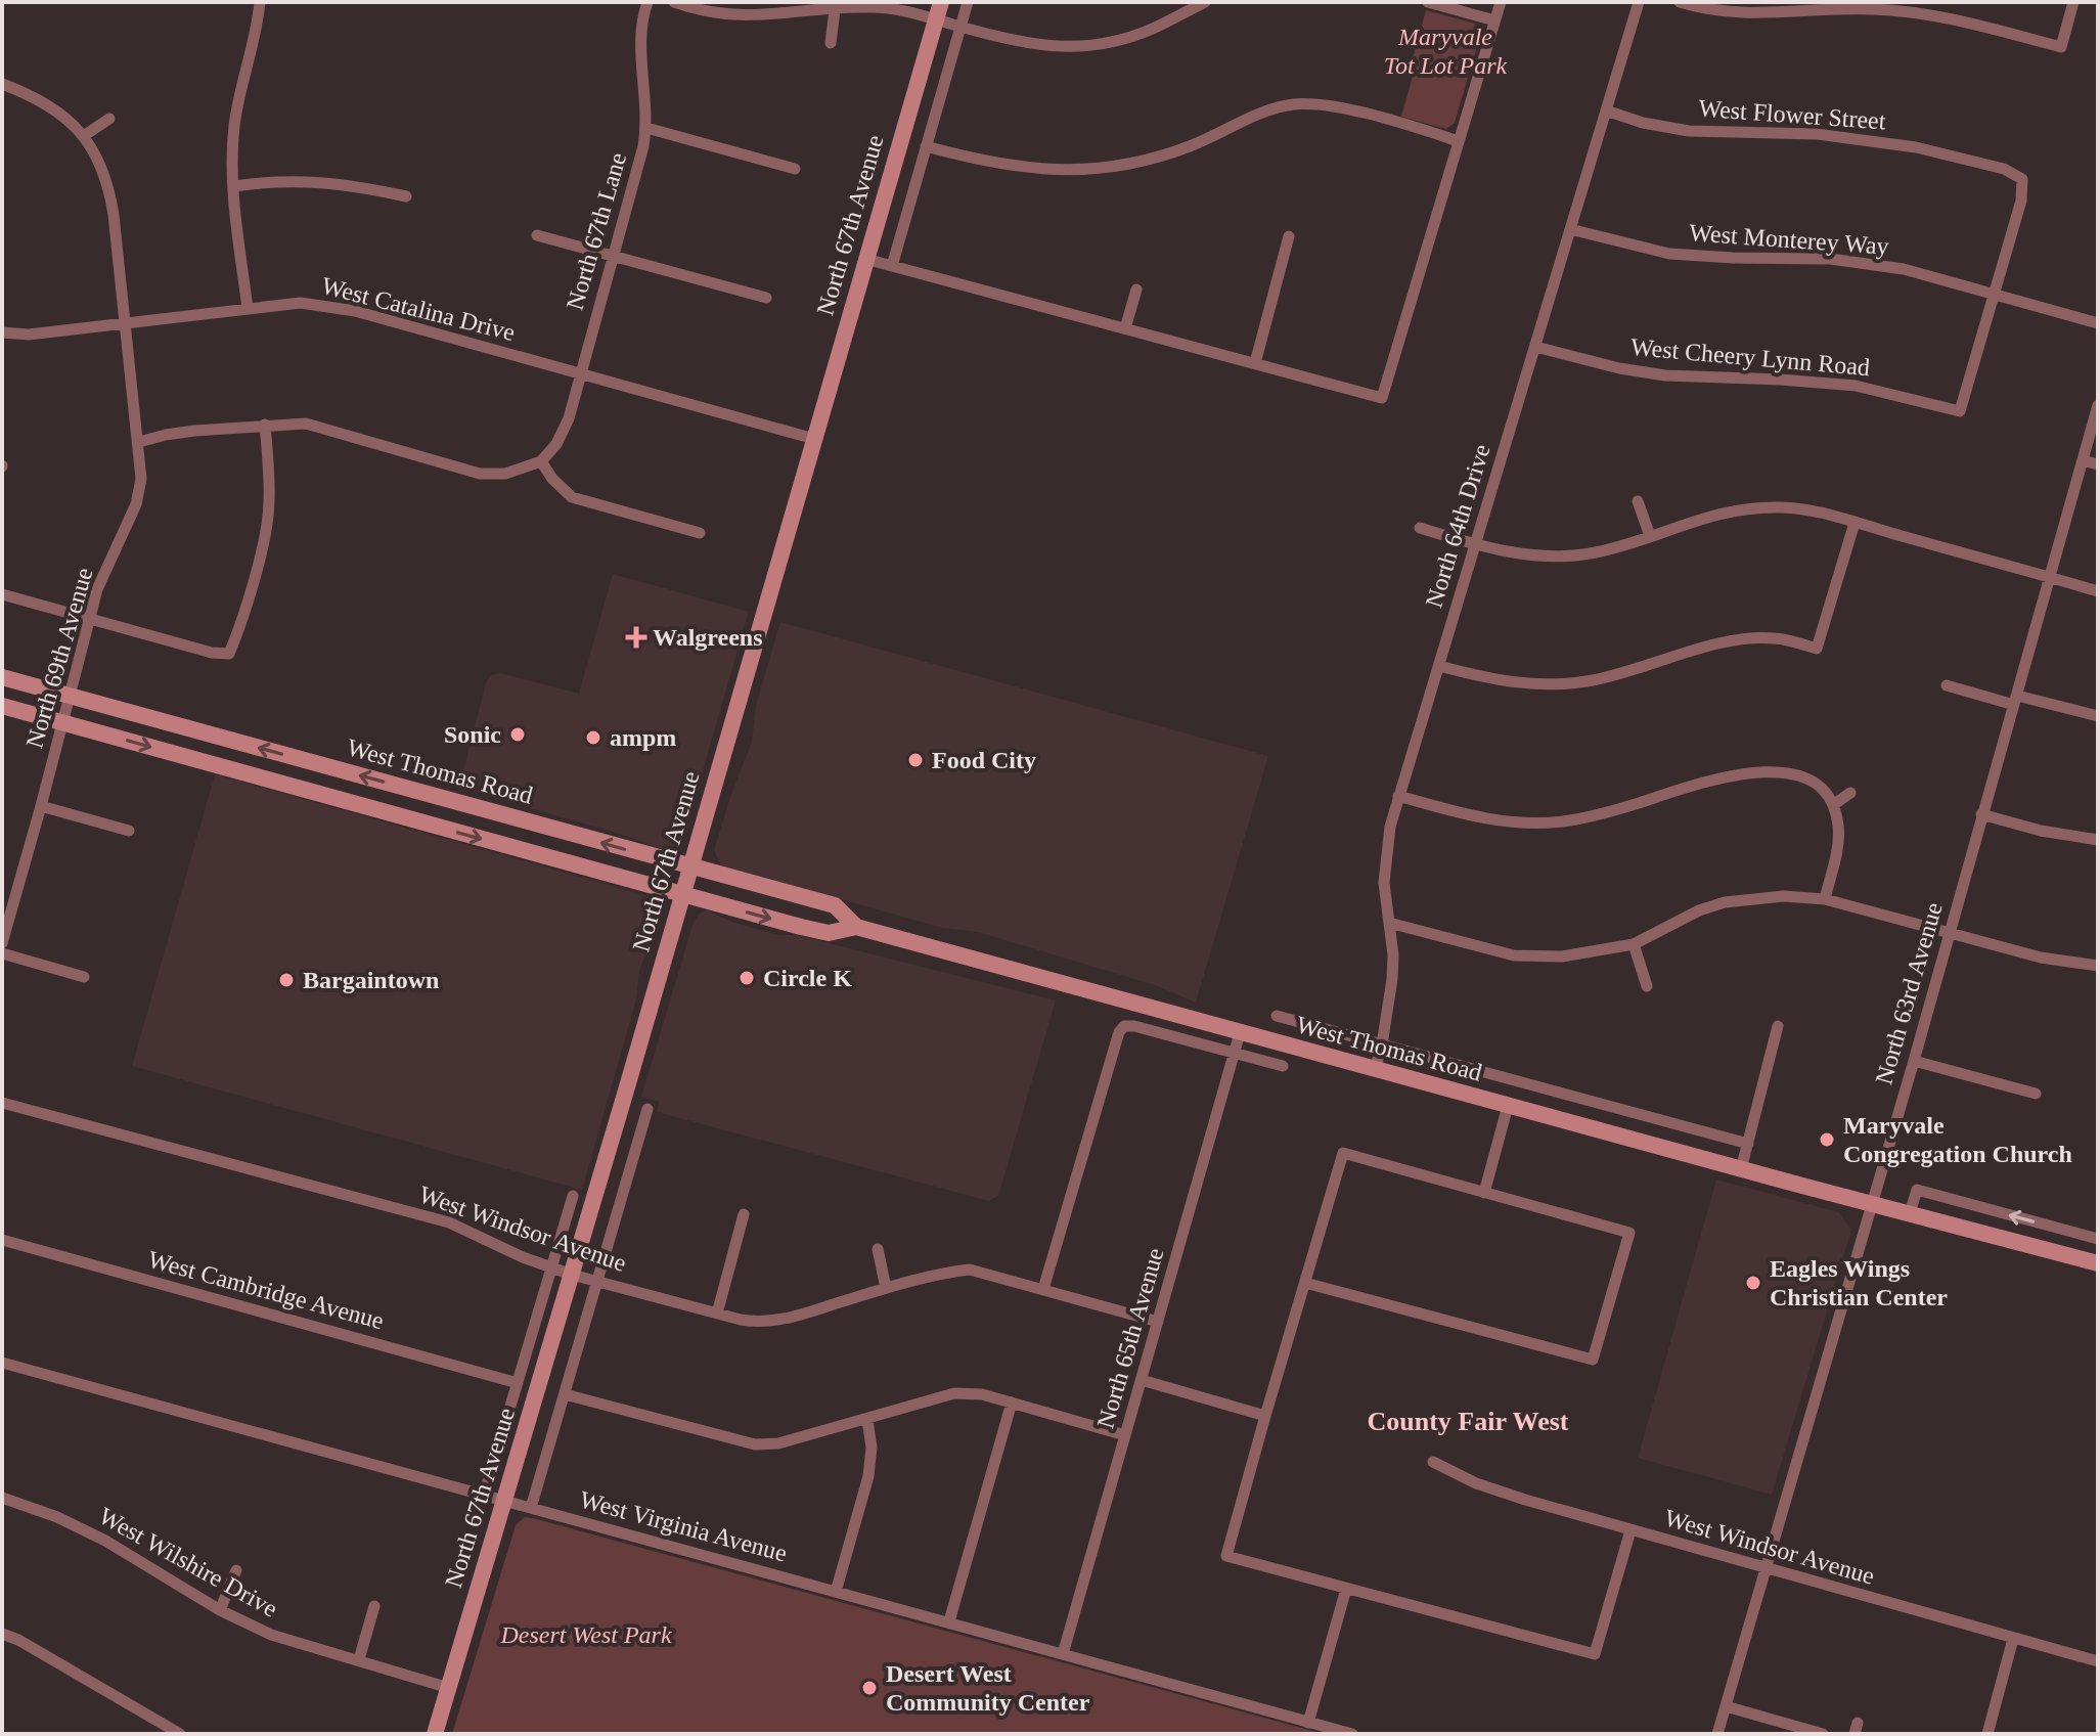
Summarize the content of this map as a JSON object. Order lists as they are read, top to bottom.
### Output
{
  "streets": {
    "main road": ["North 67th Avenue", "West Thomas Road"],
    "street": [
      "West Flower Street",
      "North 67th Lane",
      "West Monterey Way",
      "West Catalina Drive",
      "West Cheery Lynn Road",
      "North 64th Drive",
      "North 69th Avenue",
      "North 63rd Avenue",
      "West Windsor Avenue",
      "West Cambridge Avenue",
      "North 65th Avenue",
      "West Virginia Avenue",
      "West Wilshire Drive"
    ]
  },
  "crossings": [
    ["West Flower Street", "West Monterey Way"],
    ["West Flower Street", "West Cheery Lynn Road"],
    ["West Flower Street", "North 64th Drive"],
    ["North 67th Avenue", "West Catalina Drive"],
    ["North 67th Avenue", "West Thomas Road"],
    ["North 67th Avenue", "West Windsor Avenue"],
    ["North 67th Avenue", "West Cambridge Avenue"],
    ["North 67th Avenue", "West Virginia Avenue"],
    ["North 67th Avenue", "West Wilshire Drive"],
    ["North 67th Lane", "West Catalina Drive"],
    ["West Monterey Way", "West Cheery Lynn Road"],
    ["West Monterey Way", "North 64th Drive"],
    ["West Catalina Drive", "North 69th Avenue"],
    ["West Cheery Lynn Road", "North 64th Drive"],
    ["North 64th Drive", "West Thomas Road"],
    ["North 69th Avenue", "West Thomas Road"],
    ["West Thomas Road", "North 63rd Avenue"],
    ["West Thomas Road", "West Windsor Avenue"],
    ["West Thomas Road", "North 65th Avenue"],
    ["North 63rd Avenue", "West Windsor Avenue"],
    ["West Windsor Avenue", "North 65th Avenue"],
    ["North 65th Avenue", "West Virginia Avenue"]
  ],
  "districts": ["County Fair West"],
  "parks": ["Maryvale Tot Lot Park", "Desert West Park"],
  "places": {
    "health": ["Walgreens"],
    "other": [
      "Sonic",
      "ampm",
      "Food City",
      "Circle K",
      "Bargaintown",
      "Maryvale Congregation Church",
      "Eagles Wings Christian Center",
      "Desert West Community Center"
    ]
  }
}
